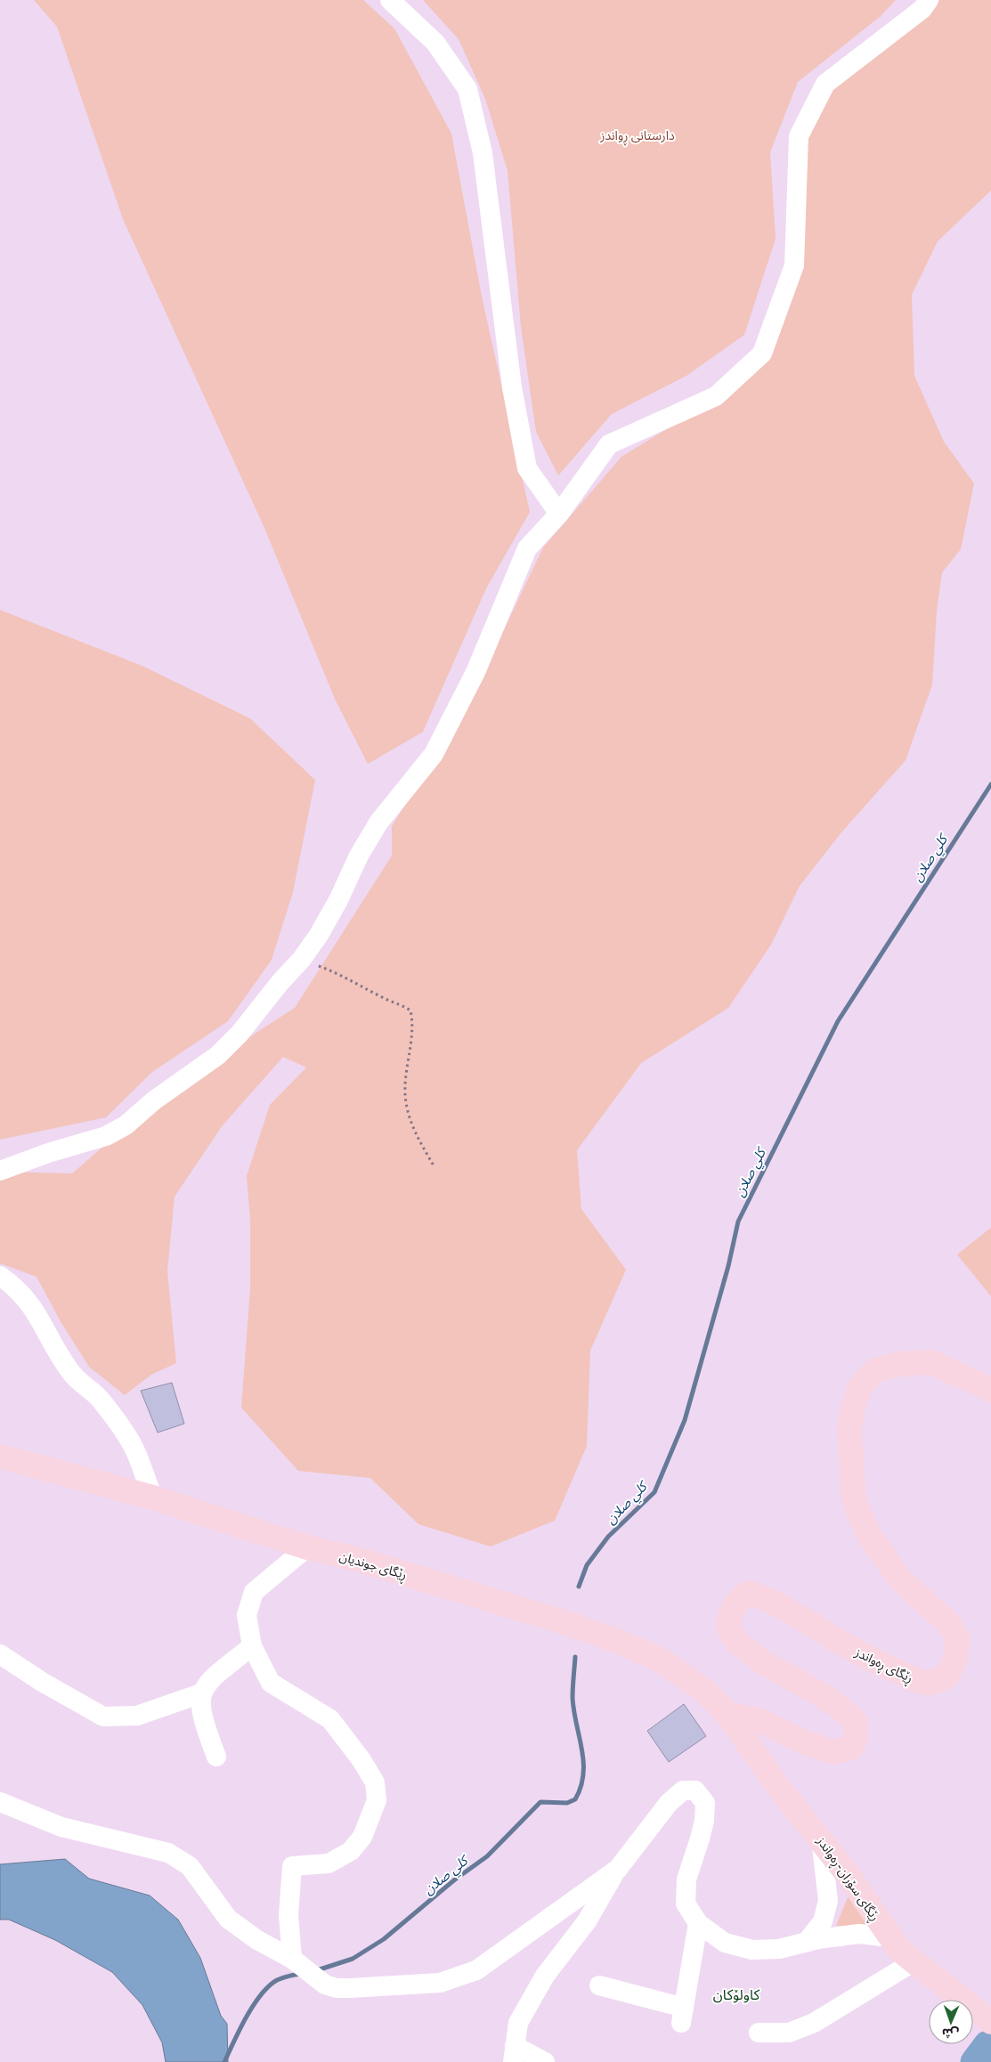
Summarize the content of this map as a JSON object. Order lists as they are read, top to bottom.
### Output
{
  "streets": {
    "main road": ["ڕێگای جوندیان", "ڕێگای ڕەواندز", "ڕێگای سۆران-ڕەواندز"]
  },
  "crossings": [
    ["ڕێگای جوندیان", "ڕێگای ڕەواندز"],
    ["ڕێگای جوندیان", "ڕێگای سۆران-ڕەواندز"],
    ["ڕێگای ڕەواندز", "ڕێگای سۆران-ڕەواندز"]
  ],
  "districts": ["کاولۆکان"],
  "water": ["كلي صلان"],
  "parks": ["دارستانی ڕواندز"],
  "north": "bottom"
}
